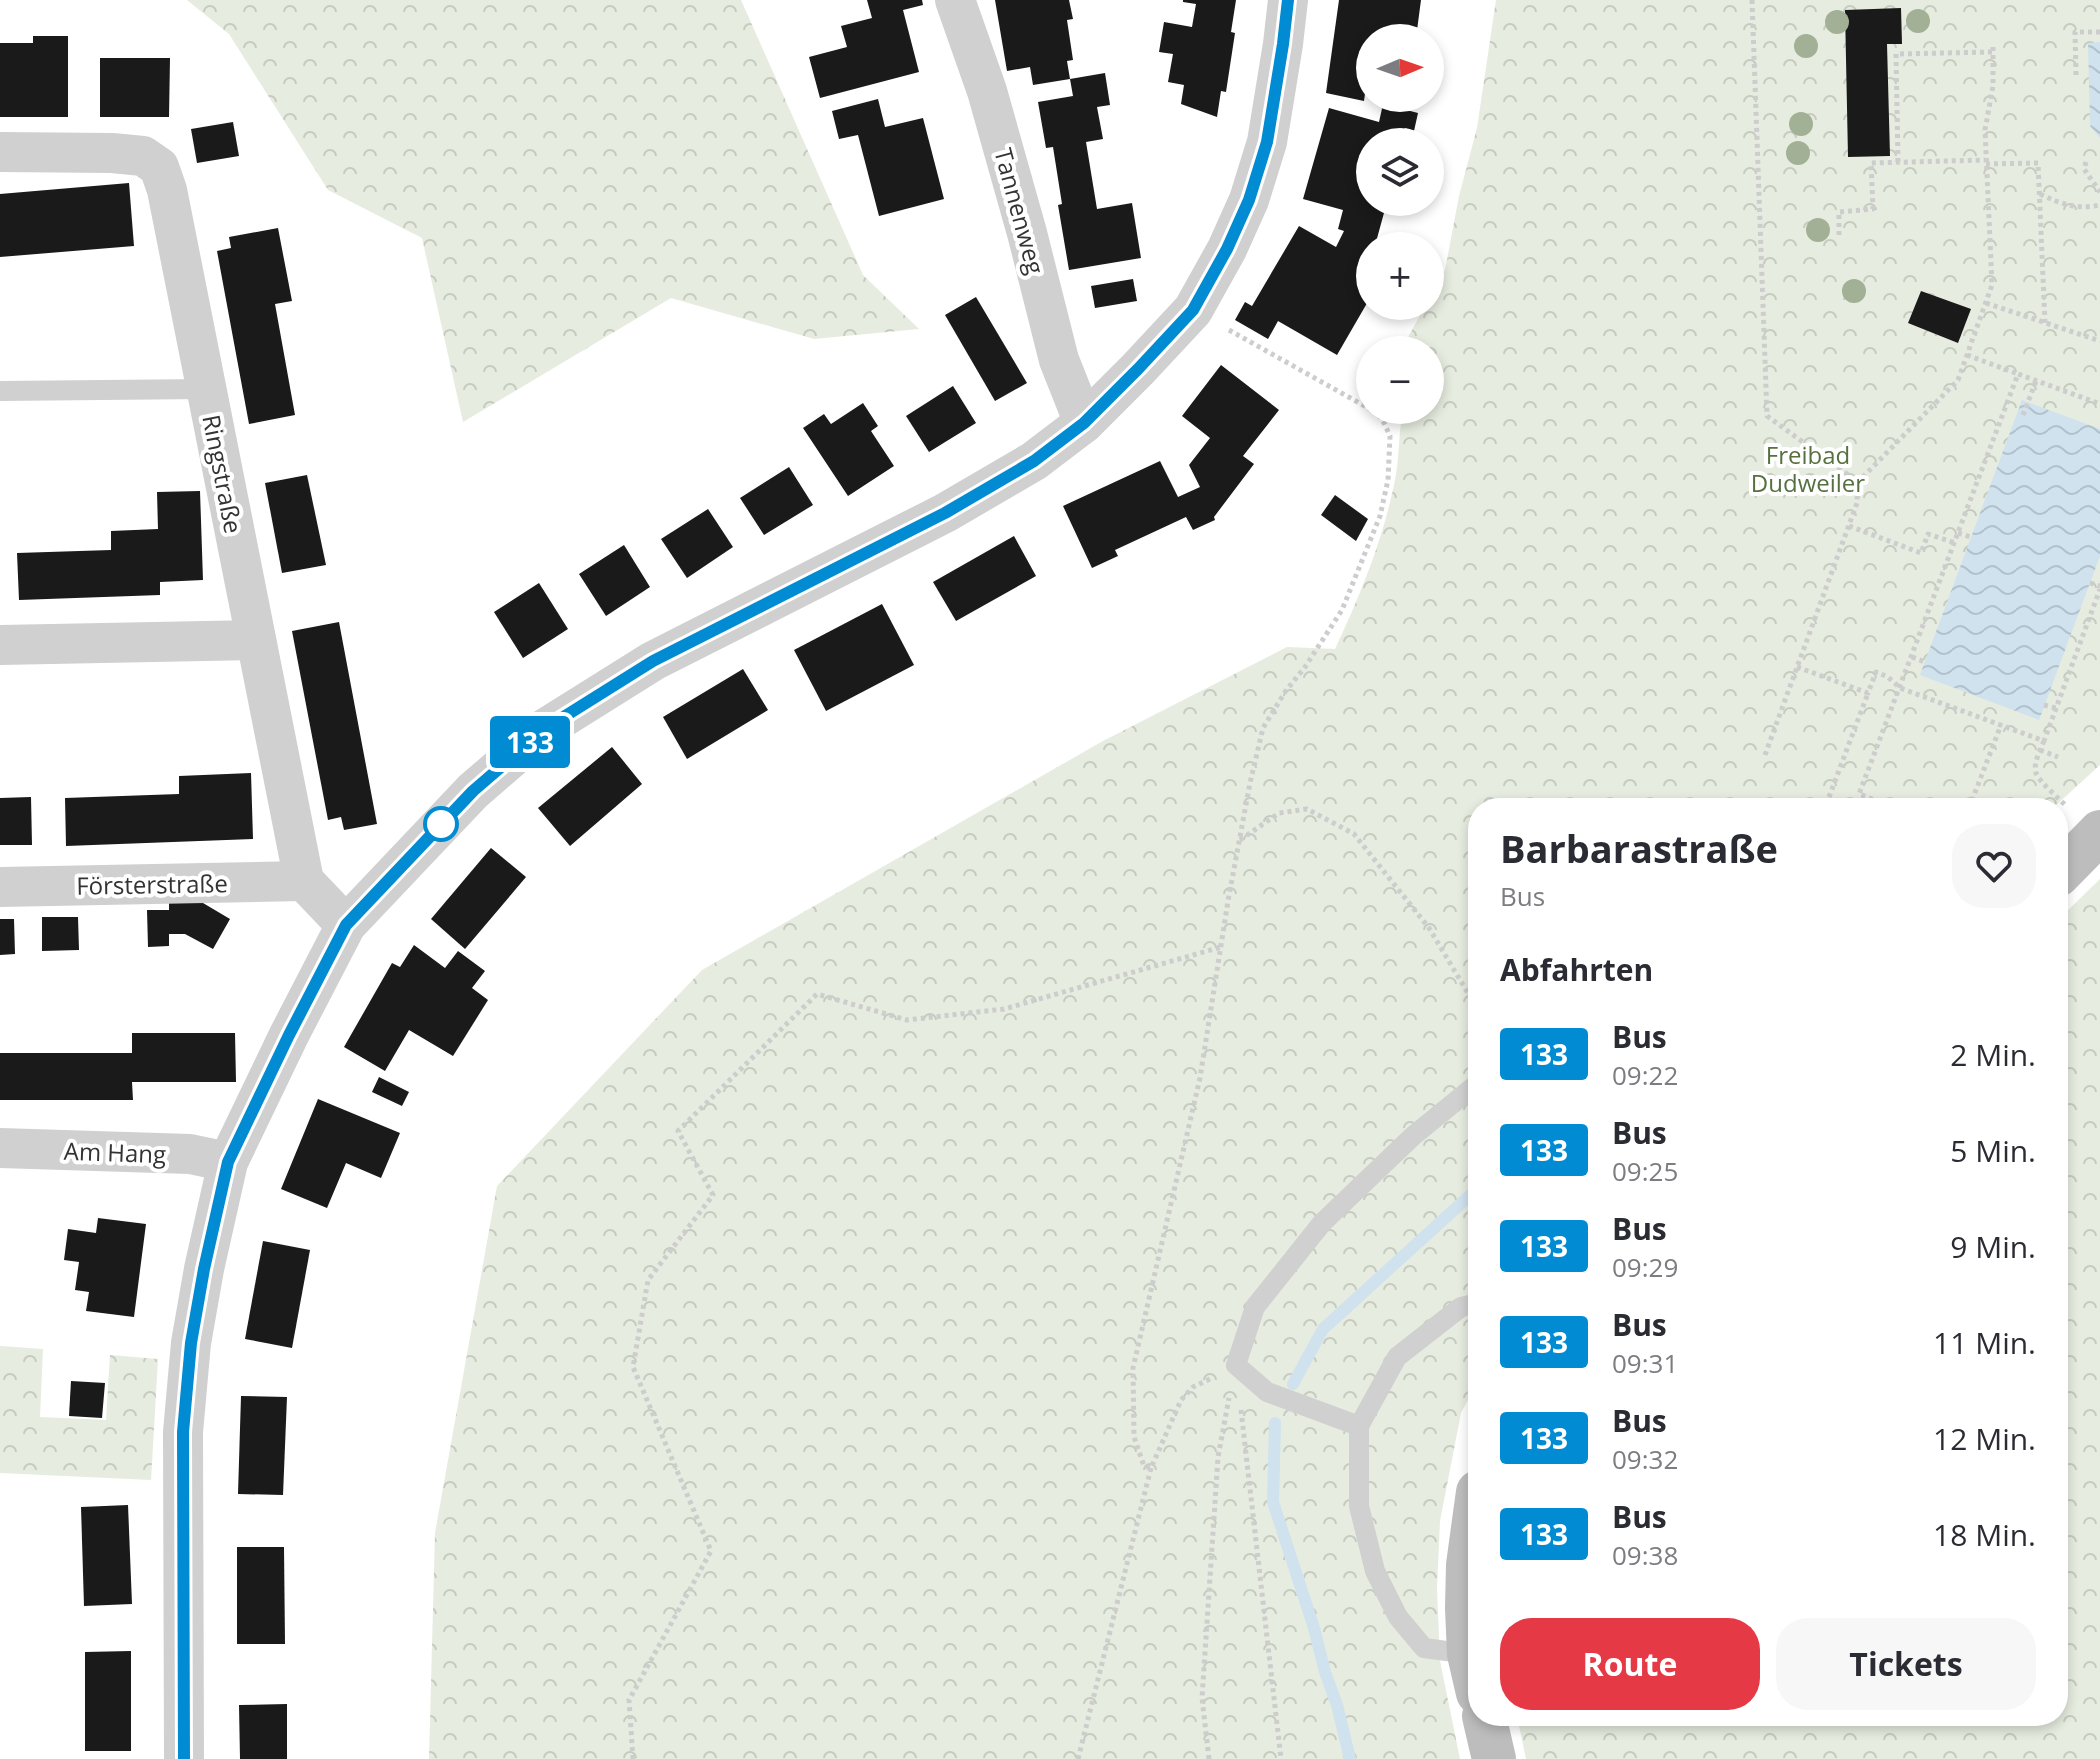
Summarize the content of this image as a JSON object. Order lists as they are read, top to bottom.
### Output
{
  "streets": {
    "street": [
      "Tannenweg",
      "Ringstraße",
      "Försterstraße",
      "Am Hang"
    ]
  },
  "crossings": [
    ["Ringstraße", "Försterstraße"]
  ],
  "parks": ["Freibad Dudweiler"],
  "lines": ["bus line 133"],
  "north": "right",
  "page": {
    "on_map": "133",
    "map_buttons": ["+", "−"],
    "heading": [
      ["Barbarastraße", "Bus"],
      "Abfahrten"
    ],
    "list": [
      {
        "mark": "133",
        "name": "Bus",
        "note": "09:22",
        "value": "2 Min."
      },
      {
        "mark": "133",
        "name": "Bus",
        "note": "09:25",
        "value": "5 Min."
      },
      {
        "mark": "133",
        "name": "Bus",
        "note": "09:29",
        "value": "9 Min."
      },
      {
        "mark": "133",
        "name": "Bus",
        "note": "09:31",
        "value": "11 Min."
      },
      {
        "mark": "133",
        "name": "Bus",
        "note": "09:32",
        "value": "12 Min."
      },
      {
        "mark": "133",
        "name": "Bus",
        "note": "09:38",
        "value": "18 Min."
      }
    ],
    "buttons": ["Route", "Tickets"]
  }
}
